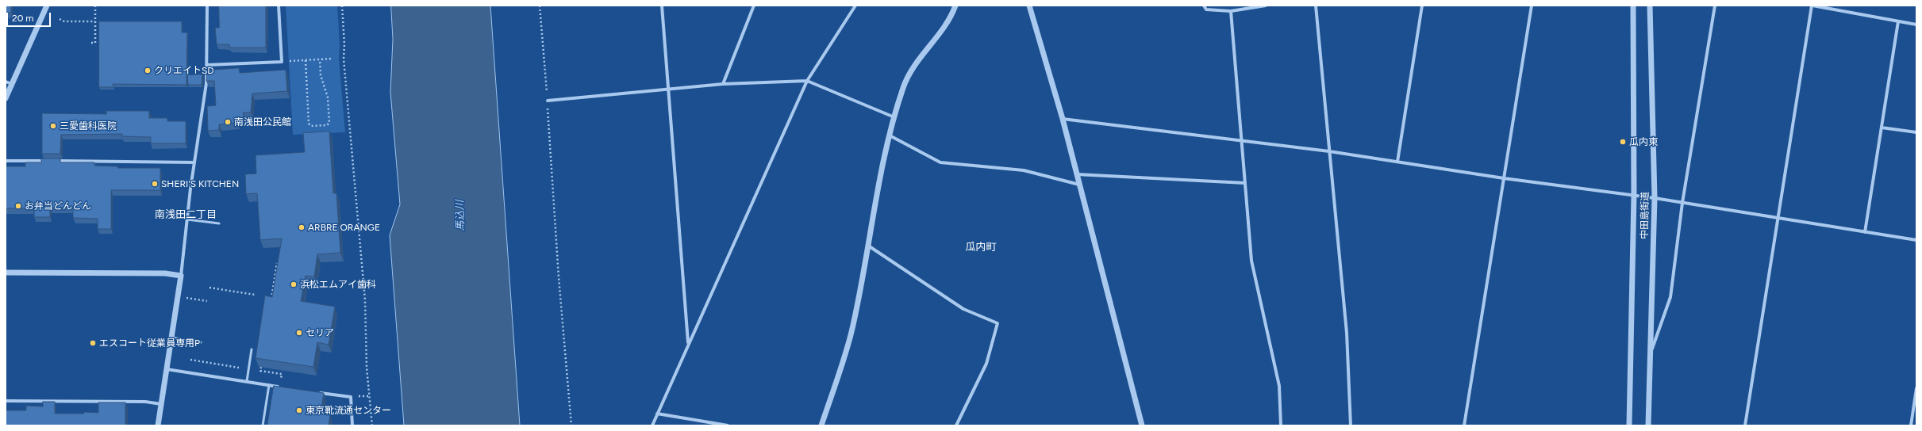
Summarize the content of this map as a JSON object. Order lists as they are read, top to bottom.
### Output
{
  "streets": {
    "street": ["中田島街道"]
  },
  "districts": ["南浅田二丁目", "瓜内町"],
  "water": ["馬込川"],
  "places": [
    "クリエイトSD",
    "南浅田公民館",
    "三愛歯科医院",
    "瓜内東",
    "SHERI'S KITCHEN",
    "お弁当どんどん",
    "ARBRE ORANGE",
    "浜松エムアイ歯科",
    "セリア",
    "エスコート従業員専用P",
    "東京靴流通センター"
  ],
  "scale_bar": "20 m"
}
